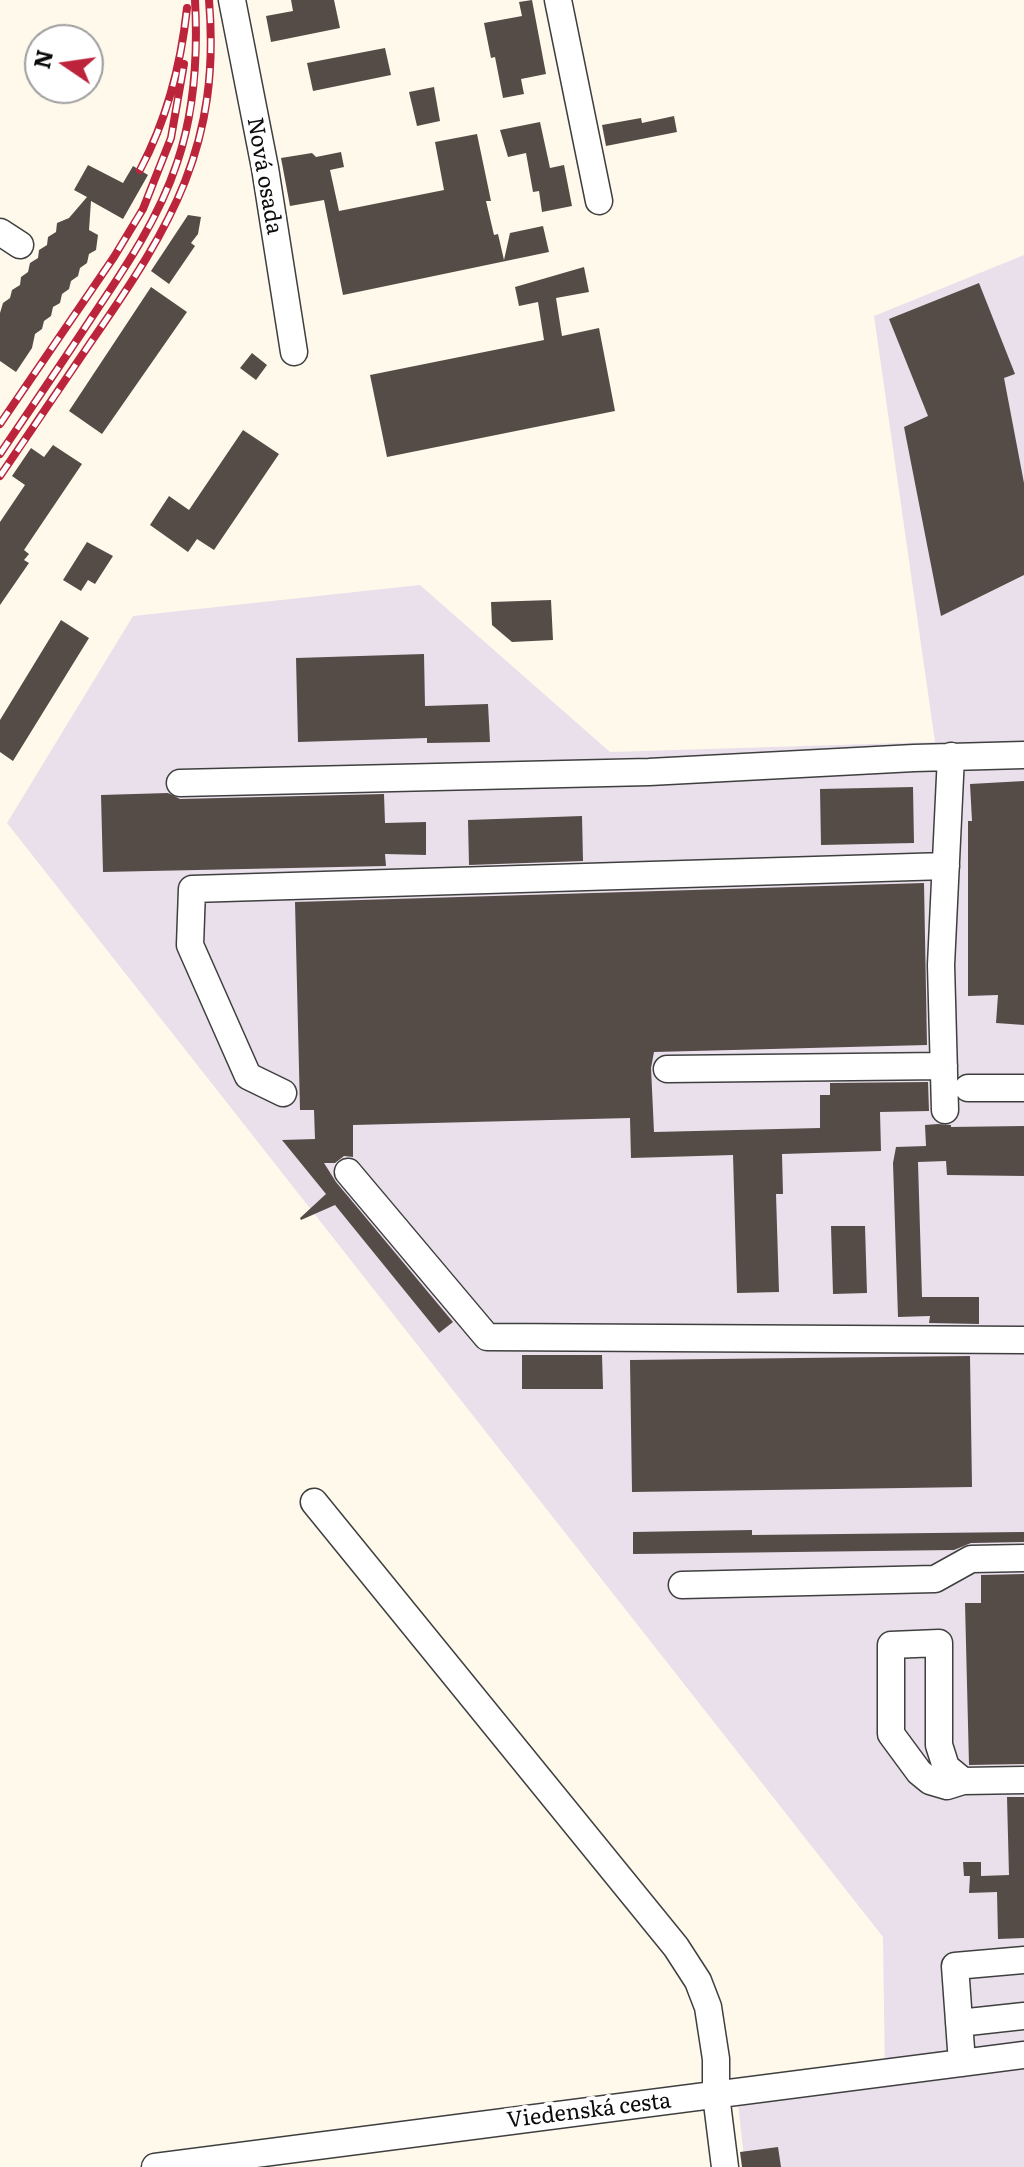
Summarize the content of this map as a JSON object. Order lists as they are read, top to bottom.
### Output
{
  "streets": {
    "street": ["Nová osada", "Viedenská cesta"]
  },
  "north": "left"
}
